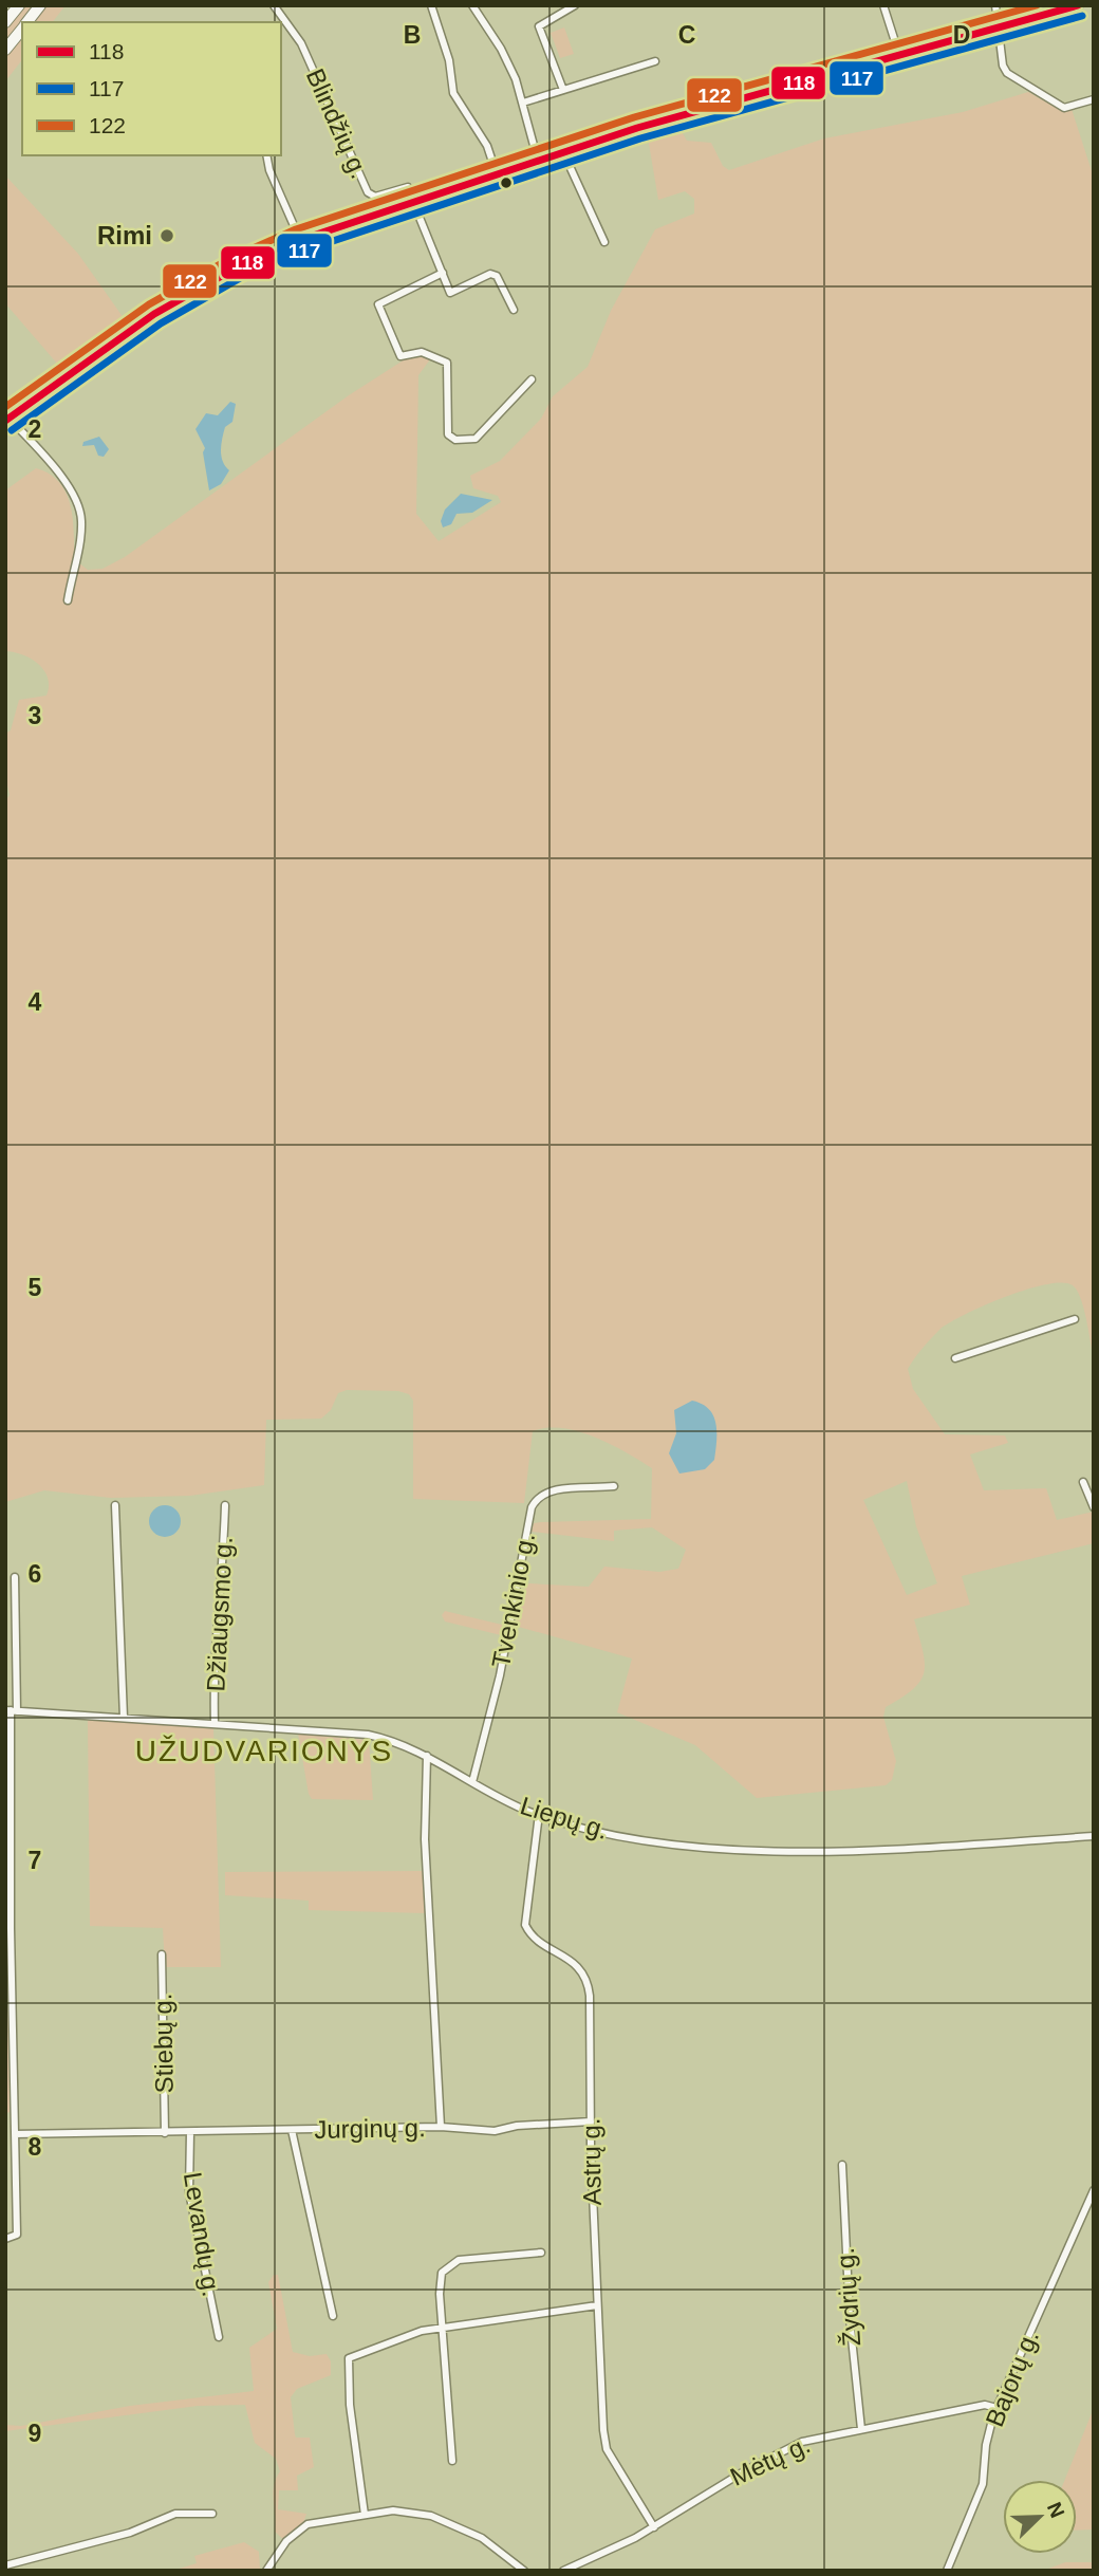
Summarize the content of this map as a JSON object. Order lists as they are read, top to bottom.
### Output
{
  "streets": {
    "street": [
      "Blindžių g.",
      "Tvenkinio g.",
      "Džiaugsmo g.",
      "Liepų g.",
      "Stiebų g.",
      "Jurginų g.",
      "Astrų g.",
      "Levandų g.",
      "Žydrių g.",
      "Bajorų g.",
      "Mėtų g."
    ]
  },
  "crossings": [
    ["Tvenkinio g.", "Liepų g."],
    ["Džiaugsmo g.", "Liepų g."],
    ["Liepų g.", "Jurginų g."],
    ["Liepų g.", "Astrų g."],
    ["Stiebų g.", "Jurginų g."],
    ["Jurginų g.", "Levandų g."],
    ["Astrų g.", "Mėtų g."],
    ["Žydrių g.", "Mėtų g."],
    ["Bajorų g.", "Mėtų g."]
  ],
  "districts": ["UŽUDVARIONYS"],
  "places": ["Rimi"],
  "lines": ["transit line 118", "transit line 122", "transit line 117"],
  "legend": ["118", "117", "122"],
  "north": "top right",
  "grid": {
    "columns": ["B", "C", "D"],
    "rows": [
      "2",
      "3",
      "4",
      "5",
      "6",
      "7",
      "8",
      "9"
    ]
  }
}
